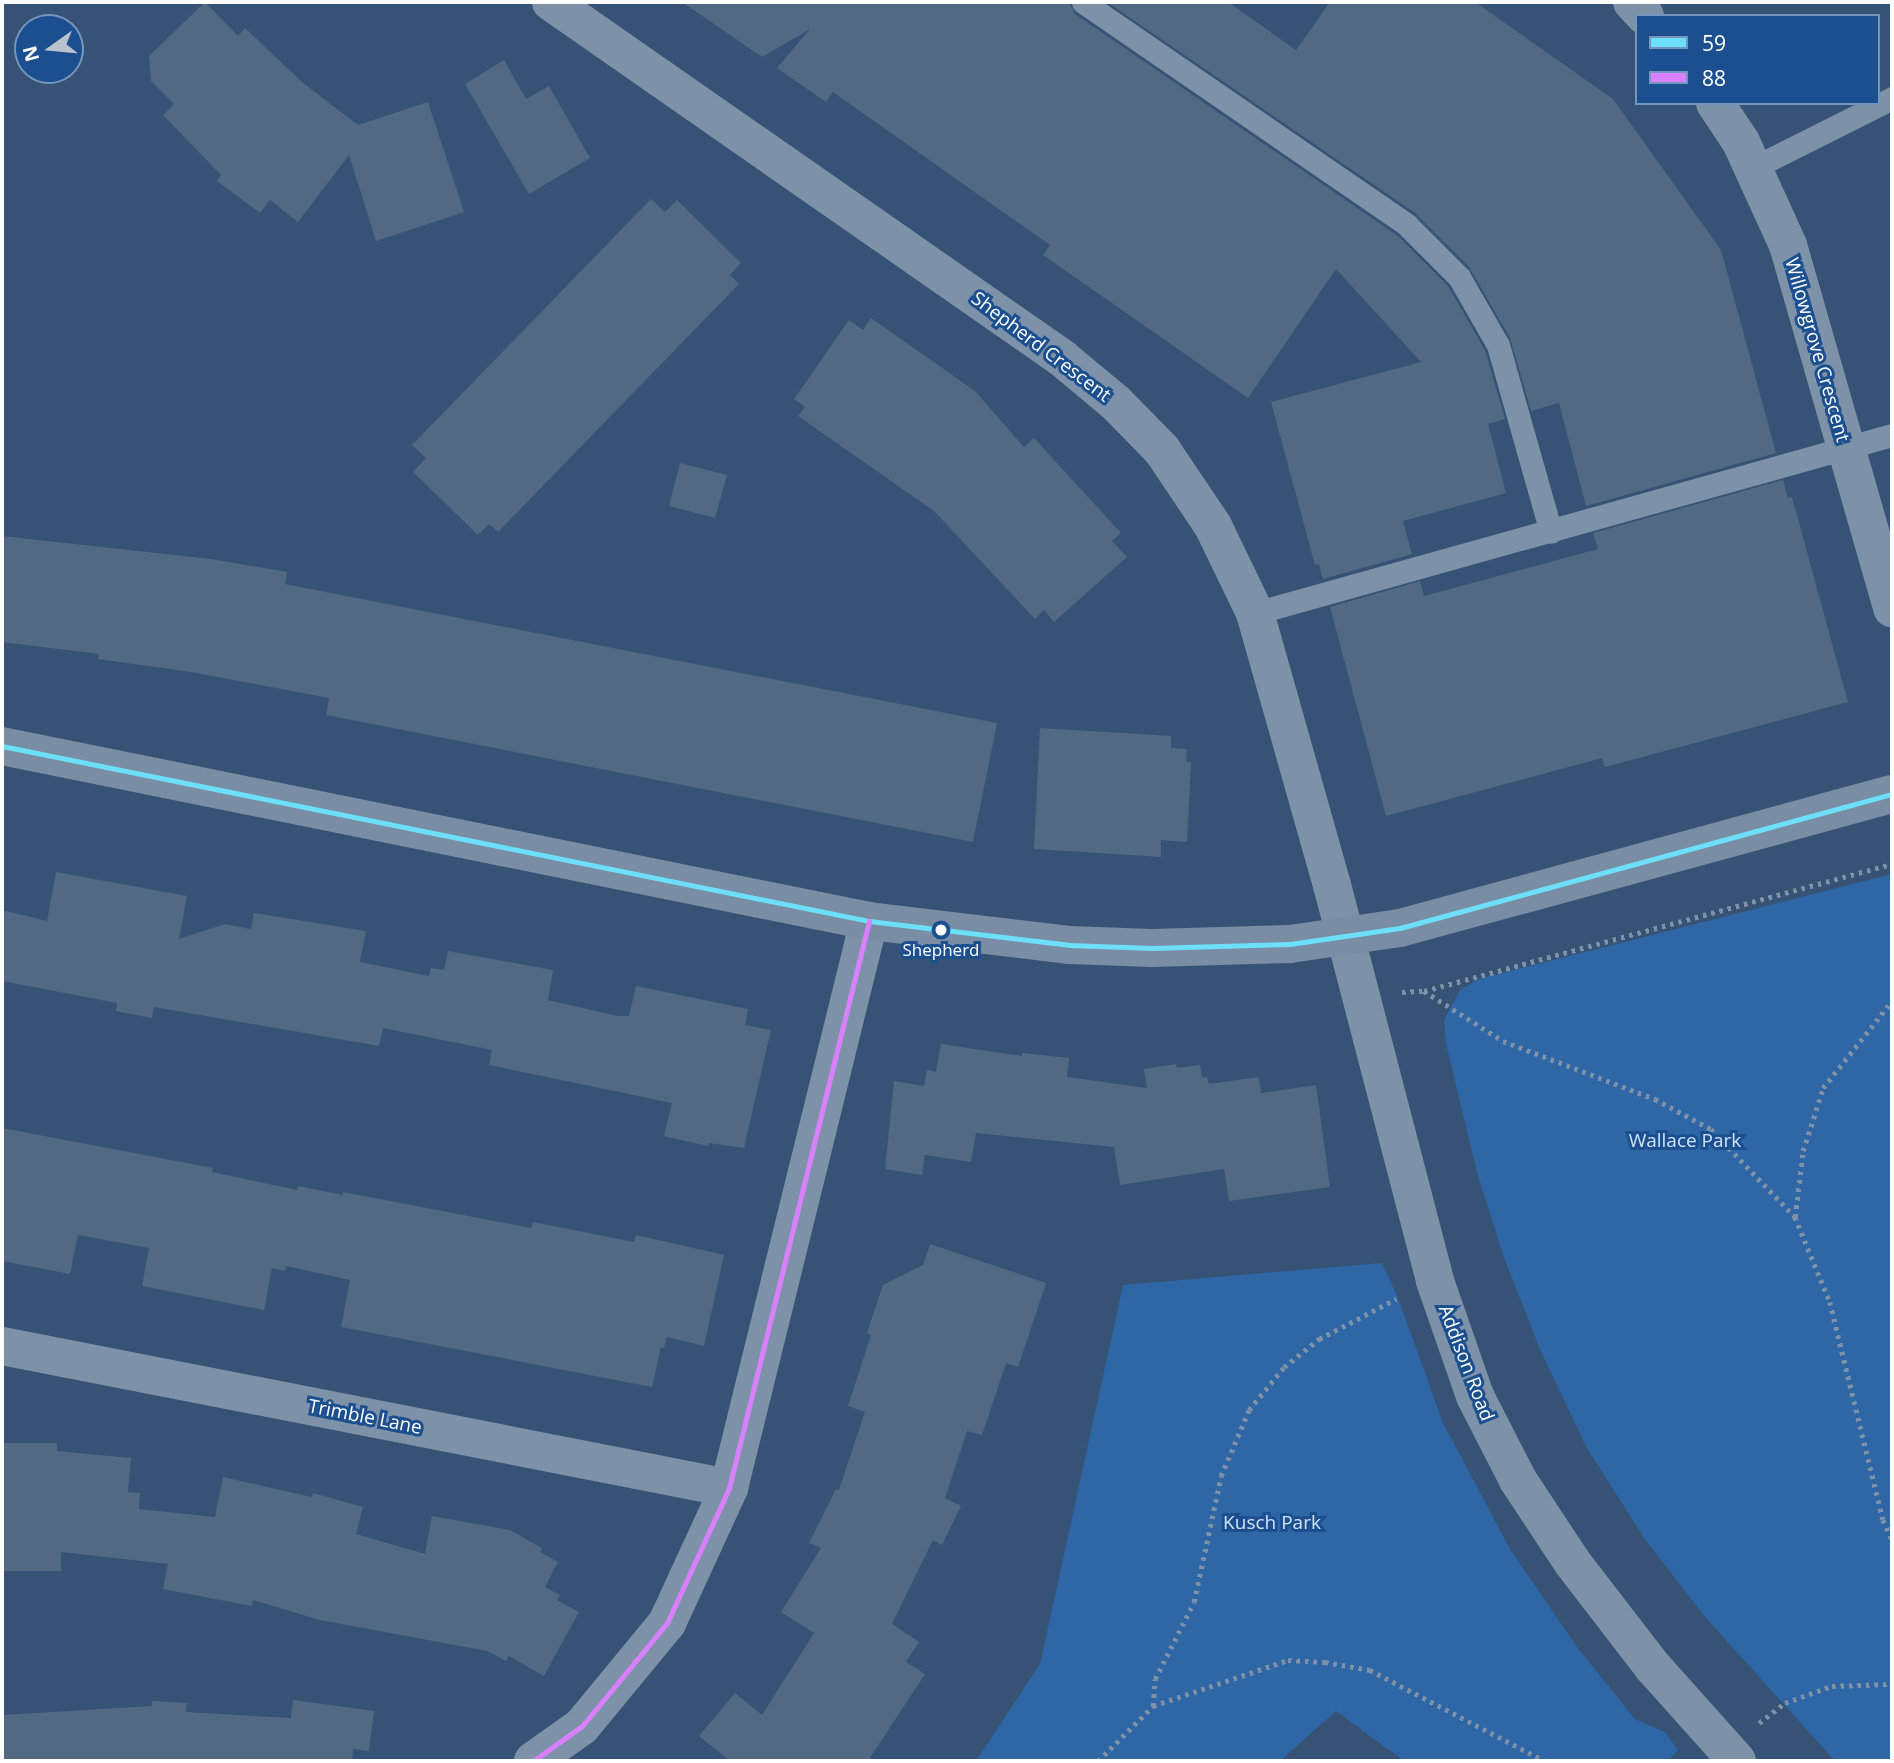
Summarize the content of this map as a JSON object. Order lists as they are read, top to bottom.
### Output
{
  "streets": {
    "street": [
      "Shepherd Crescent",
      "Willowgrove Crescent",
      "Addison Road",
      "Trimble Lane"
    ]
  },
  "crossings": [
    ["Shepherd Crescent", "Addison Road"]
  ],
  "parks": ["Wallace Park", "Kusch Park"],
  "places": ["Shepherd"],
  "lines": ["transit line 59", "transit line 88"],
  "legend": ["59", "88"],
  "north": "left"
}
